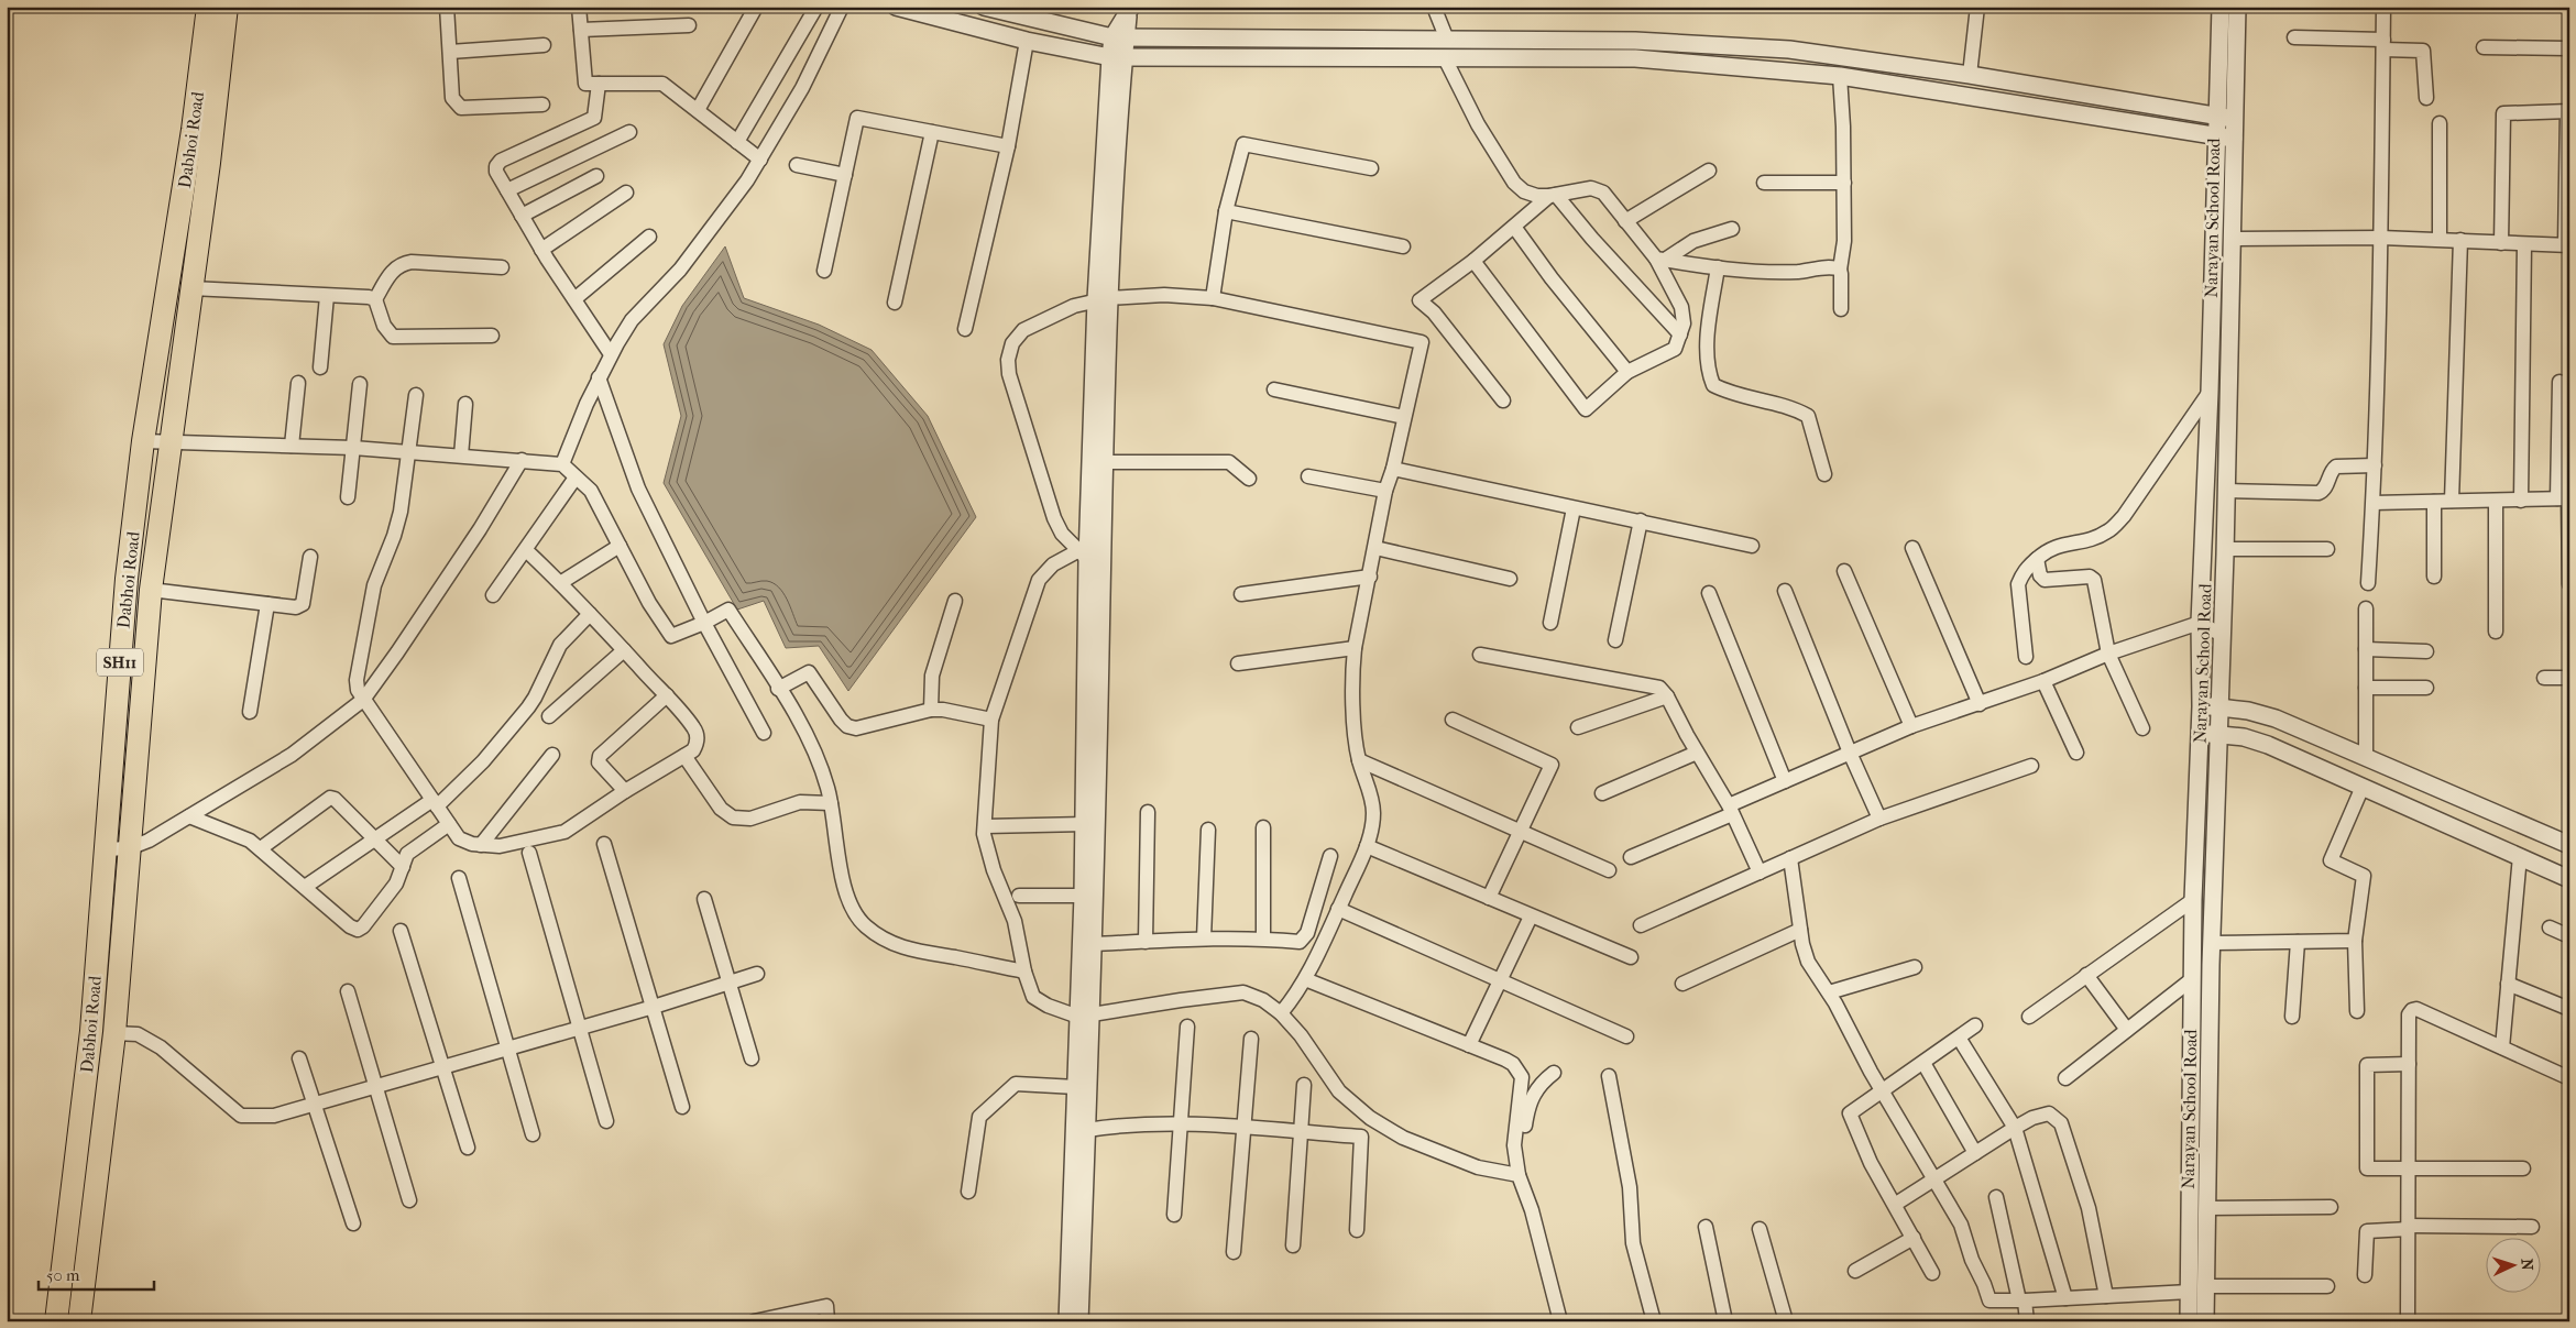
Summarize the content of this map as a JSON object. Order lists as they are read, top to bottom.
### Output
{
  "streets": {
    "main road": ["Dabhoi Road", "SH11"],
    "street": ["Narayan School Road"]
  },
  "scale_bar": "50 m",
  "north": "right"
}
